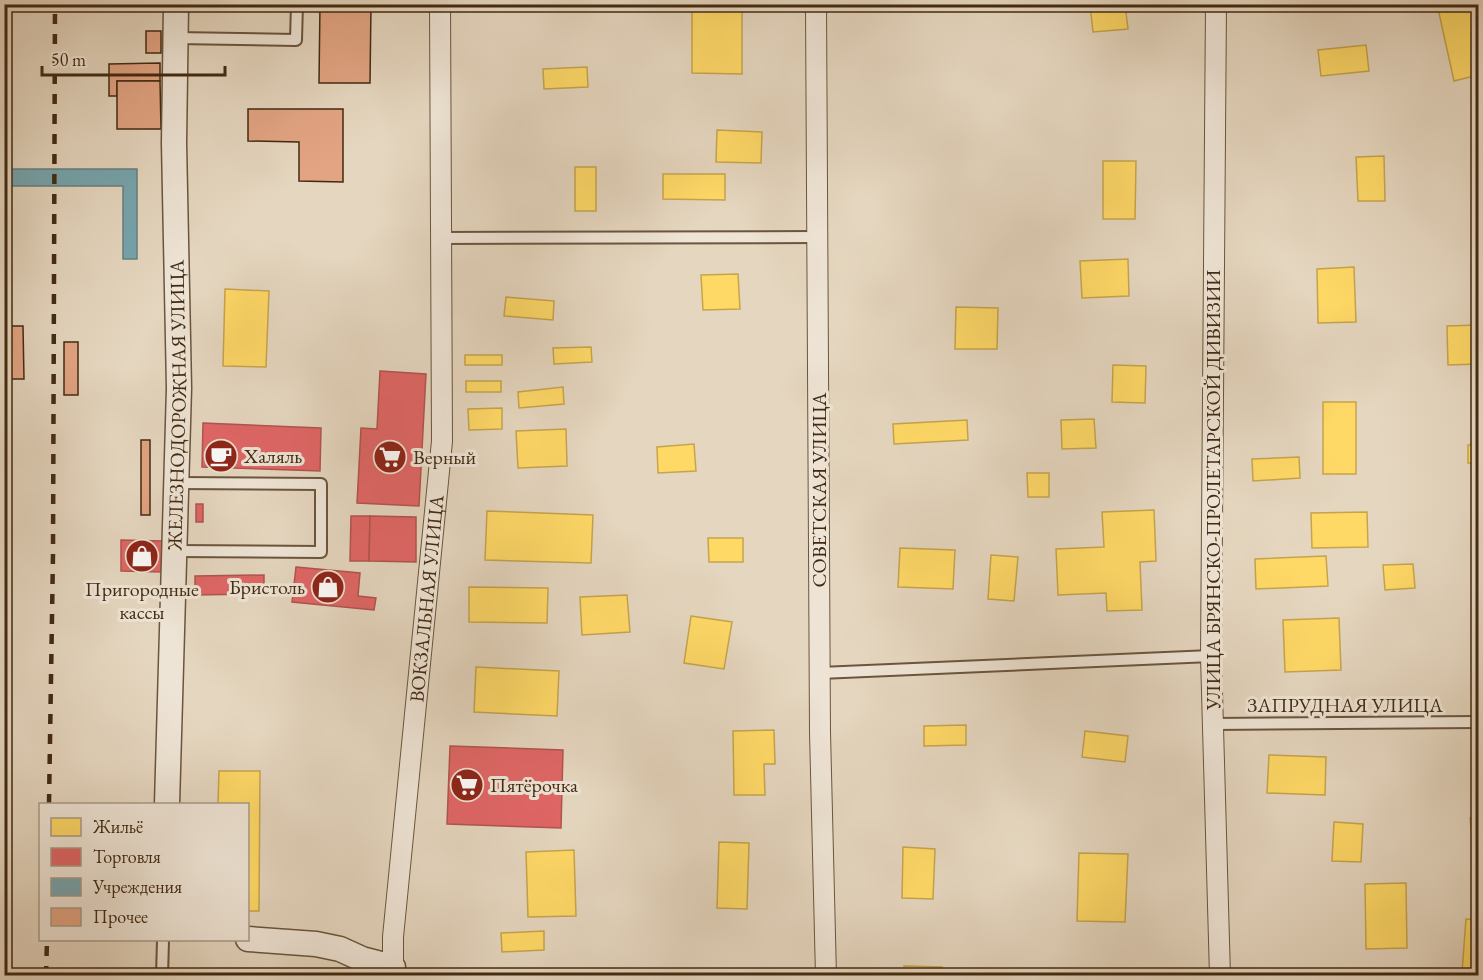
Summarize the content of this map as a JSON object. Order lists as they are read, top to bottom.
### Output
{
  "streets": {
    "street": [
      "ЖЕЛЕЗНОДОРОЖНАЯ УЛИЦА",
      "СОВЕТСКАЯ УЛИЦА",
      "УЛИЦА БРЯНСКО-ПРОЛЕТАРСКОЙ ДИВИЗИИ",
      "ВОКЗАЛЬНАЯ УЛИЦА"
    ],
    "lane": ["ЗАПРУДНАЯ УЛИЦА"]
  },
  "crossings": [
    ["УЛИЦА БРЯНСКО-ПРОЛЕТАРСКОЙ ДИВИЗИИ", "ЗАПРУДНАЯ УЛИЦА"]
  ],
  "places": {
    "cafe": ["Халяль"],
    "supermarket": ["Верный", "Пятёрочка"],
    "shop": ["Пригородные кассы", "Бристоль"]
  },
  "legend": [
    "Жильё",
    "Торговля",
    "Учреждения",
    "Прочее"
  ],
  "scale_bar": "50 m"
}
